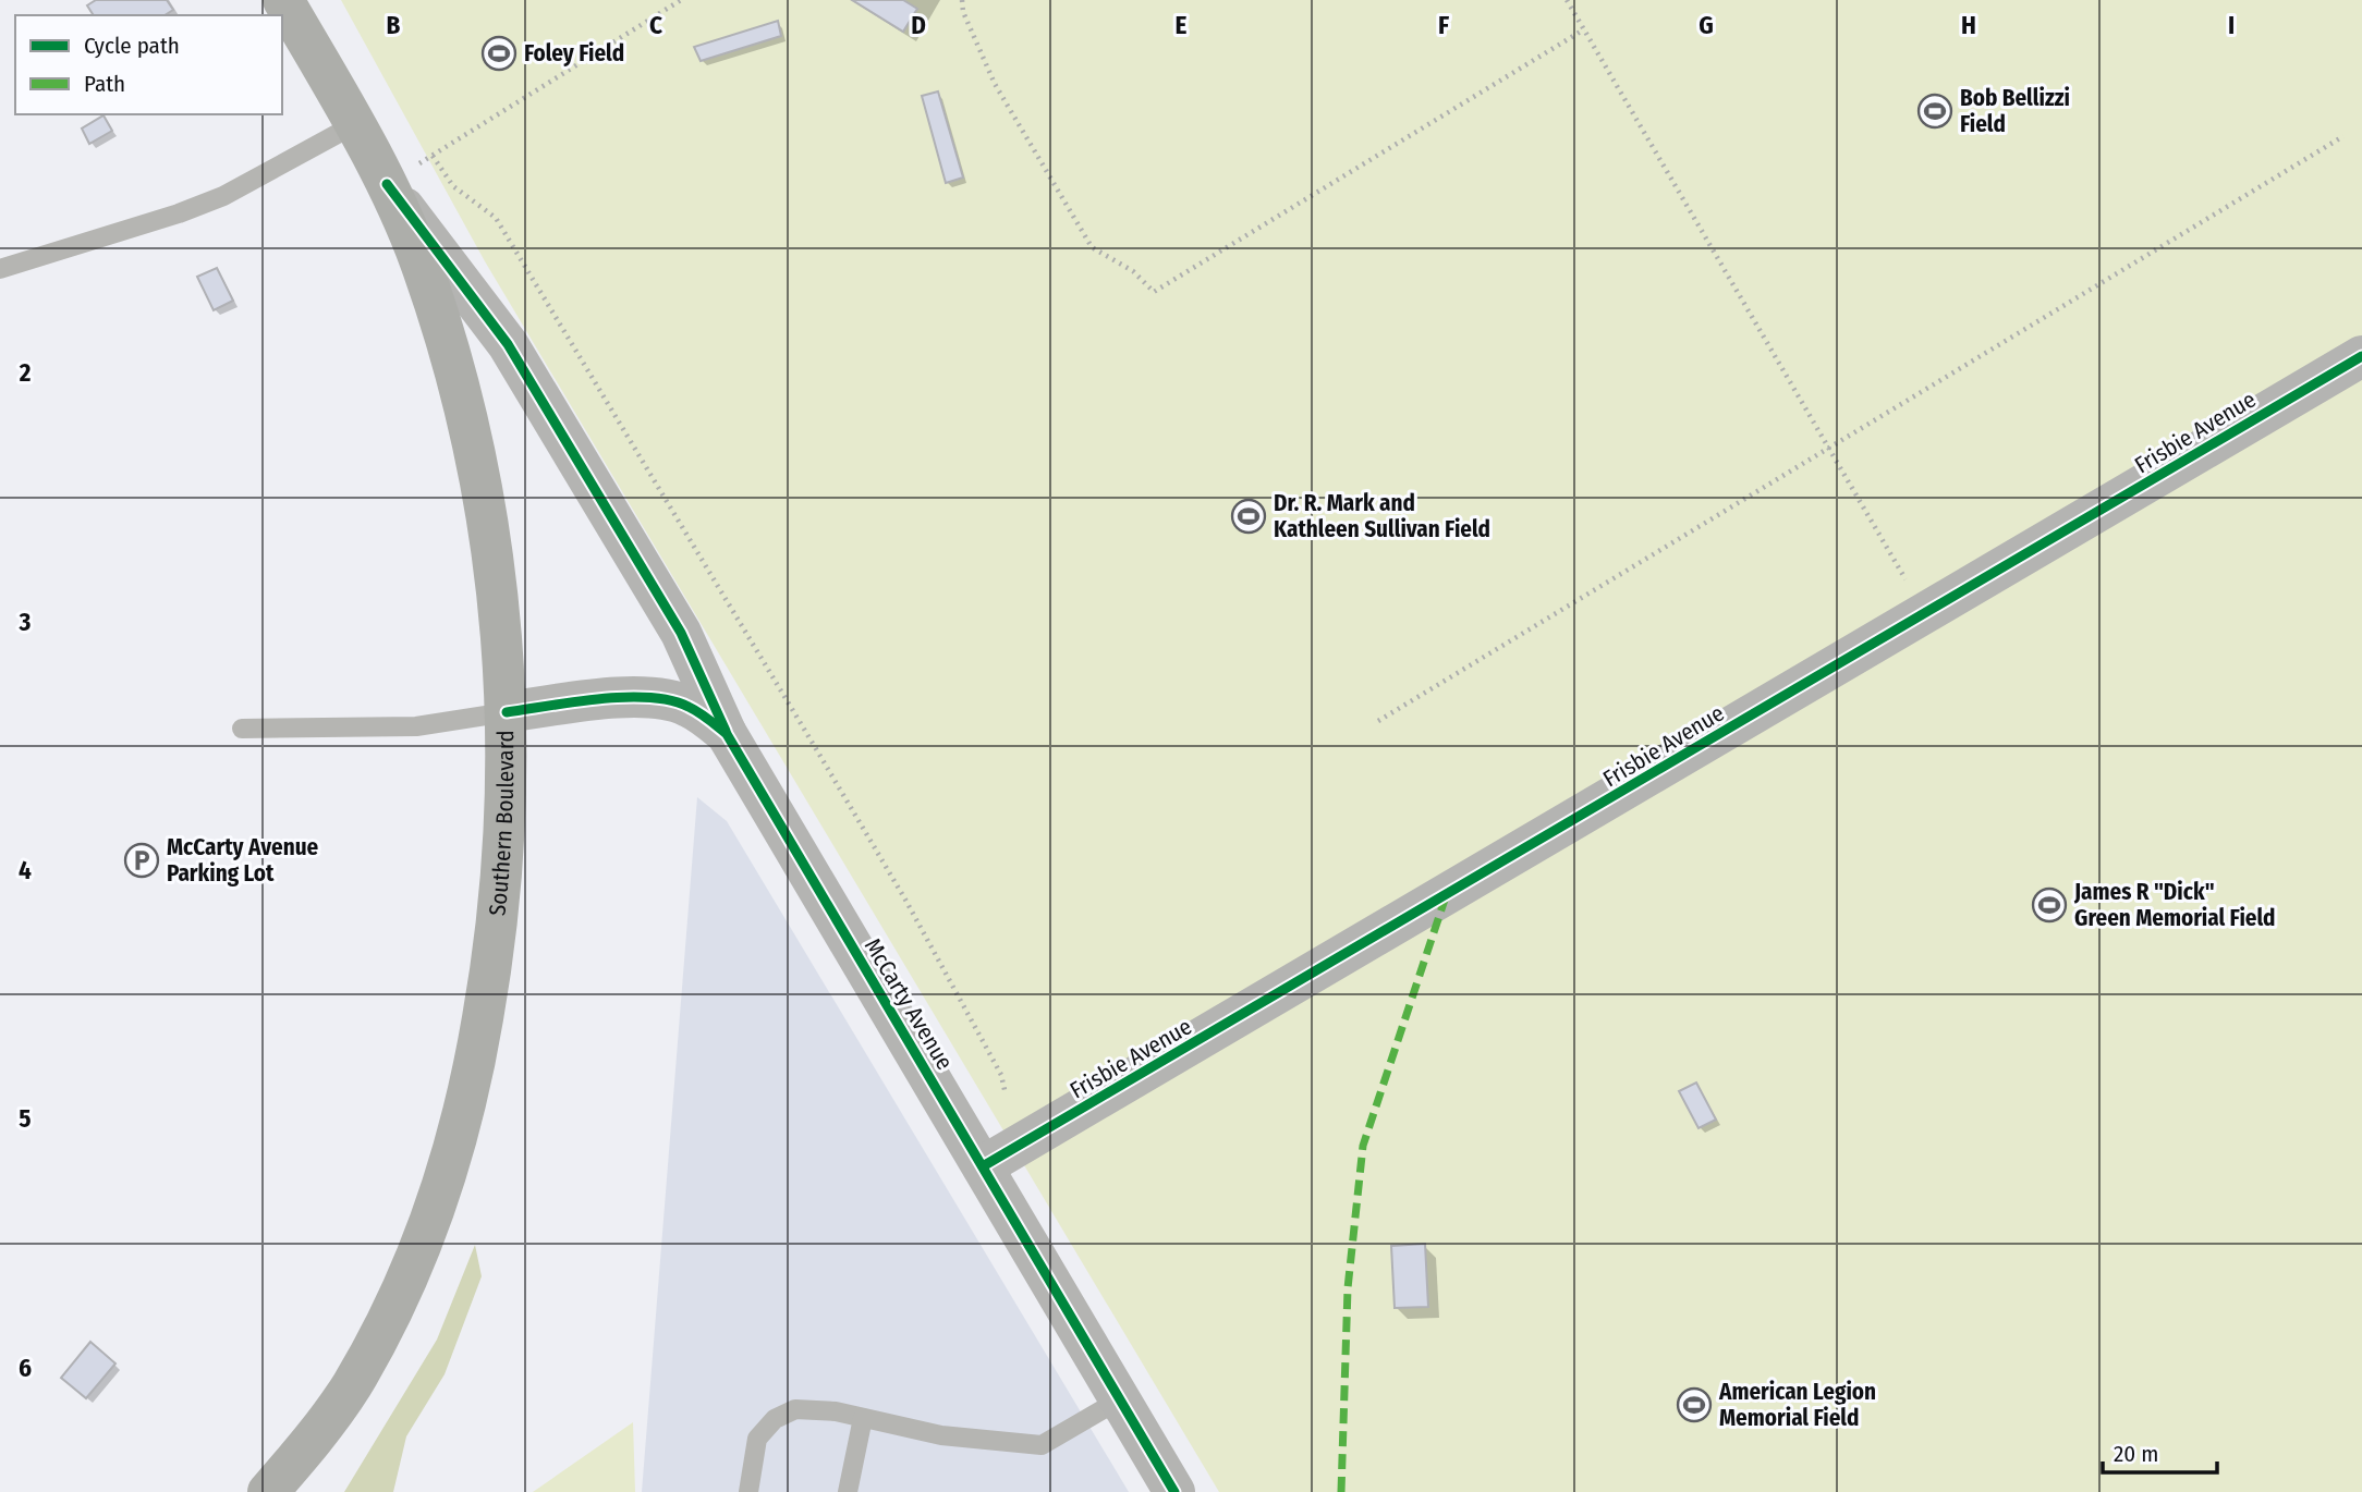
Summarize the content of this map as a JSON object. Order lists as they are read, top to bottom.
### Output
{
  "streets": {
    "main road": ["Southern Boulevard"],
    "street": ["Frisbie Avenue", "McCarty Avenue"]
  },
  "crossings": [
    ["Frisbie Avenue", "McCarty Avenue"],
    ["Southern Boulevard", "McCarty Avenue"]
  ],
  "places": {
    "sports": [
      "Foley Field",
      "Bob Bellizzi Field",
      "Dr. R. Mark and Kathleen Sullivan Field",
      "James R \"Dick\" Green Memorial Field",
      "American Legion Memorial Field"
    ],
    "parking": ["McCarty Avenue Parking Lot"]
  },
  "legend": ["Cycle path", "Path"],
  "scale_bar": "20 m",
  "grid": {
    "columns": [
      "B",
      "C",
      "D",
      "E",
      "F",
      "G",
      "H",
      "I"
    ],
    "rows": [
      "2",
      "3",
      "4",
      "5",
      "6"
    ]
  }
}
